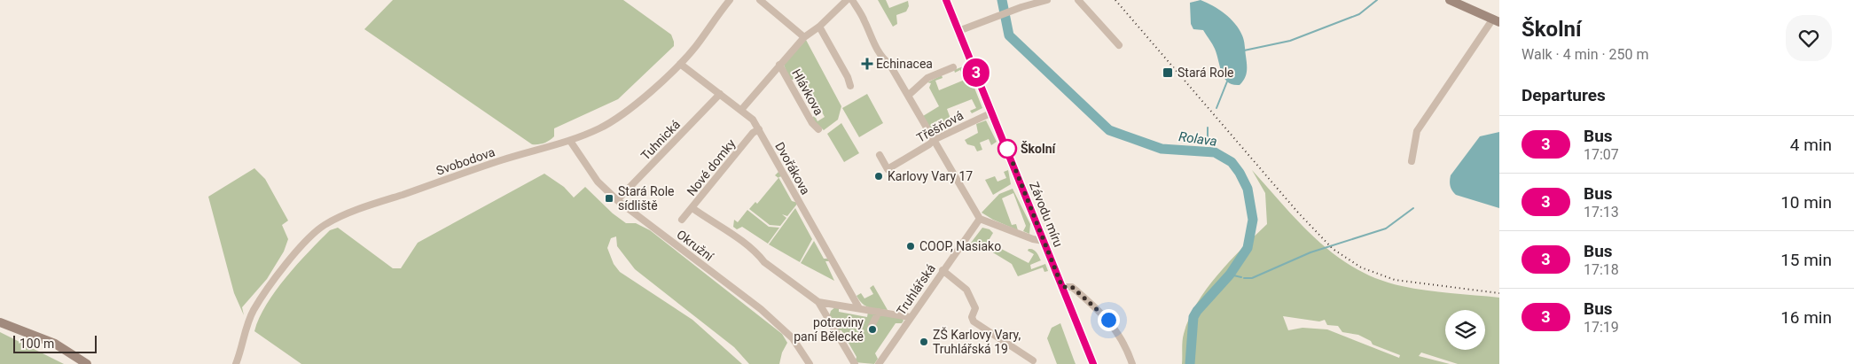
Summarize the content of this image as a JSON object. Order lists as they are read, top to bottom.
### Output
{
  "streets": {
    "main road": ["Závodu míru"],
    "street": [
      "Hlávkova",
      "Třešňová",
      "Tuhnická",
      "Svobodova",
      "Nové domky",
      "Dvořákova",
      "Okružní",
      "Truhlářská"
    ]
  },
  "crossings": [
    ["Hlávkova", "Dvořákova"],
    ["Třešňová", "Závodu míru"],
    ["Tuhnická", "Dvořákova"],
    ["Tuhnická", "Okružní"],
    ["Svobodova", "Dvořákova"],
    ["Svobodova", "Okružní"],
    ["Nové domky", "Dvořákova"]
  ],
  "water": ["Rolava"],
  "places": {
    "health": ["Echinacea"],
    "transit": ["Stará Role", "Stará Role sídliště"],
    "other": [
      "Školní",
      "Karlovy Vary 17",
      "COOP, Nasiako",
      "potraviny paní Bělecké",
      "ZŠ Karlovy Vary, Truhlářská 19"
    ]
  },
  "lines": ["bus line 3"],
  "scale_bar": "100 m",
  "page": {
    "on_map": "3",
    "heading": [
      ["Školní", "Walk · 4 min · 250 m"],
      "Departures"
    ],
    "list": [
      {
        "mark": "3",
        "name": "Bus",
        "note": "17:07",
        "value": "4 min"
      },
      {
        "mark": "3",
        "name": "Bus",
        "note": "17:13",
        "value": "10 min"
      },
      {
        "mark": "3",
        "name": "Bus",
        "note": "17:18",
        "value": "15 min"
      },
      {
        "mark": "3",
        "name": "Bus",
        "note": "17:19",
        "value": "16 min"
      }
    ],
    "scale": "100 m"
  }
}
